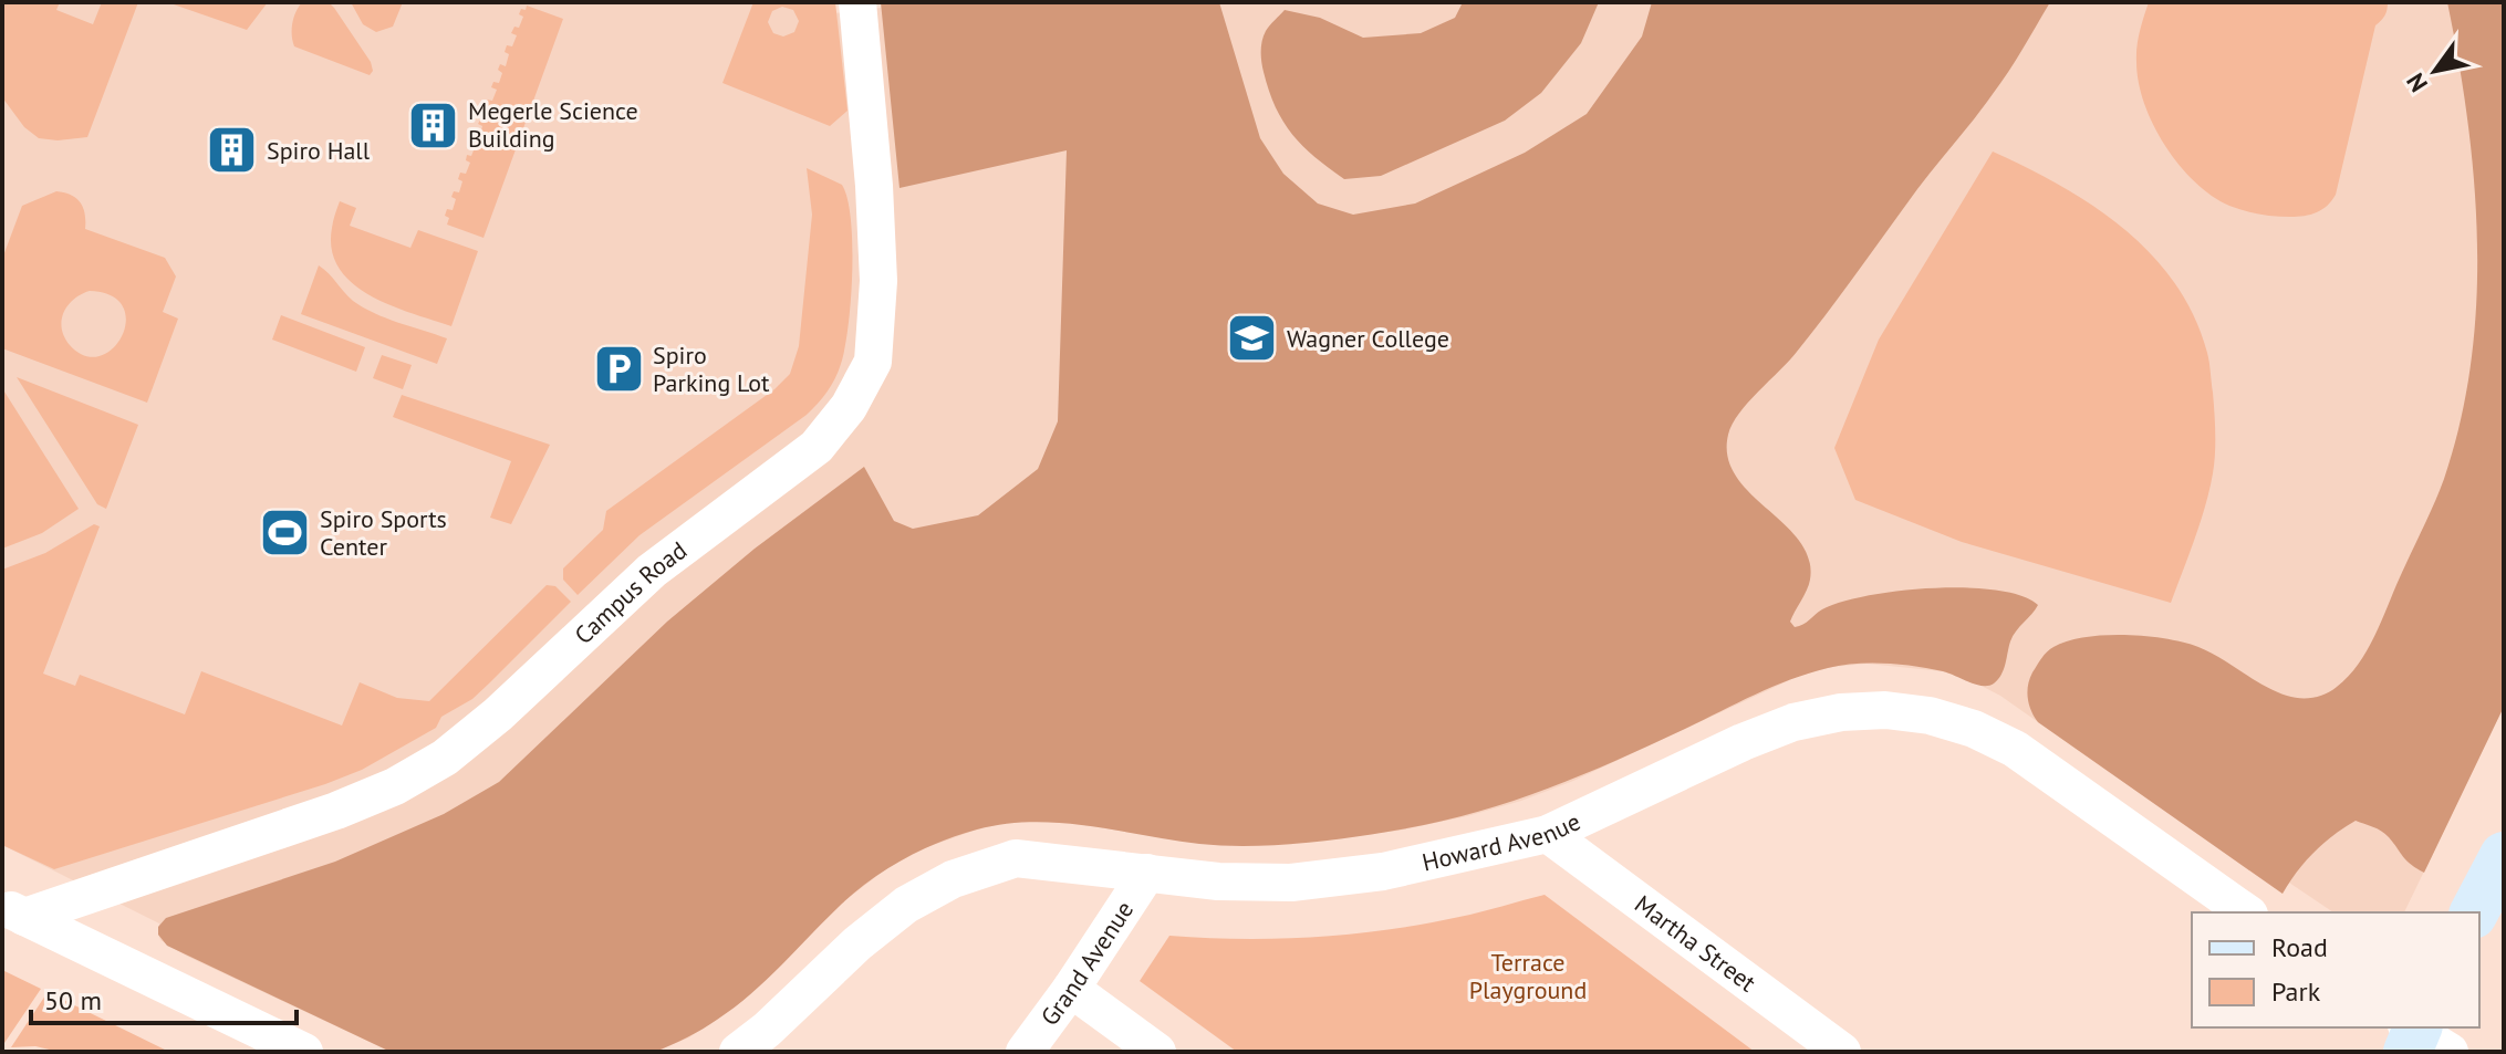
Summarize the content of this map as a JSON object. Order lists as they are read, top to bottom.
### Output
{
  "streets": {
    "street": [
      "Campus Road",
      "Howard Avenue",
      "Martha Street",
      "Grand Avenue"
    ]
  },
  "crossings": [
    ["Howard Avenue", "Martha Street"],
    ["Howard Avenue", "Grand Avenue"]
  ],
  "parks": ["Terrace Playground"],
  "places": {
    "building": ["Megerle Science Building", "Spiro Hall"],
    "school or university": ["Wagner College"],
    "parking": ["Spiro Parking Lot"],
    "sports": ["Spiro Sports Center"]
  },
  "legend": ["Road", "Park"],
  "scale_bar": "50 m",
  "north": "bottom left"
}
